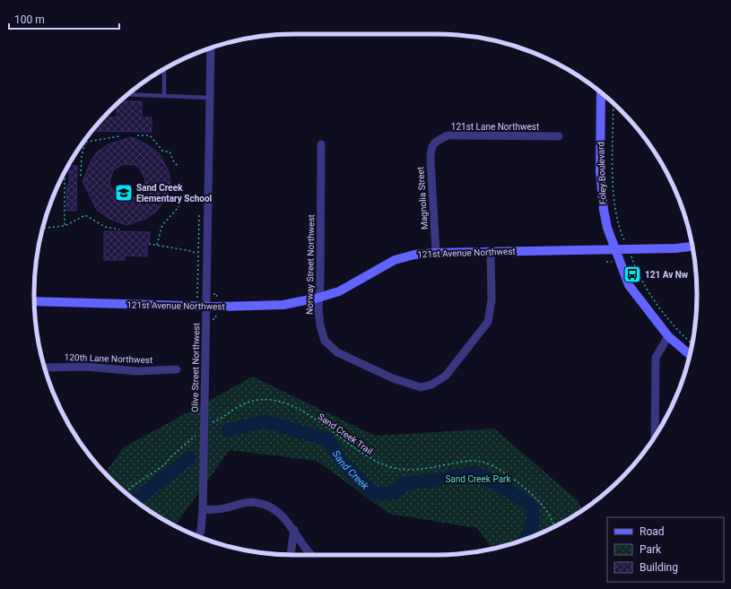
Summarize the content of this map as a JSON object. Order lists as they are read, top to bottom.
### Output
{
  "streets": {
    "street": [
      "121st Lane Northwest",
      "Foley Boulevard",
      "Magnolia Street",
      "121st Avenue Northwest",
      "Norway Street Northwest",
      "120th Lane Northwest",
      "Olive Street Northwest"
    ],
    "path": ["Sand Creek Trail"]
  },
  "crossings": [
    ["121st Lane Northwest", "Magnolia Street"],
    ["Foley Boulevard", "121st Avenue Northwest"],
    ["Magnolia Street", "121st Avenue Northwest"],
    ["121st Avenue Northwest", "Norway Street Northwest"],
    ["121st Avenue Northwest", "Olive Street Northwest"]
  ],
  "water": ["Sand Creek"],
  "parks": ["Sand Creek Park"],
  "places": {
    "school or university": ["Sand Creek Elementary School"],
    "bus stop": ["121 Av Nw"]
  },
  "legend": ["Road", "Park", "Building"],
  "scale_bar": "100 m"
}
